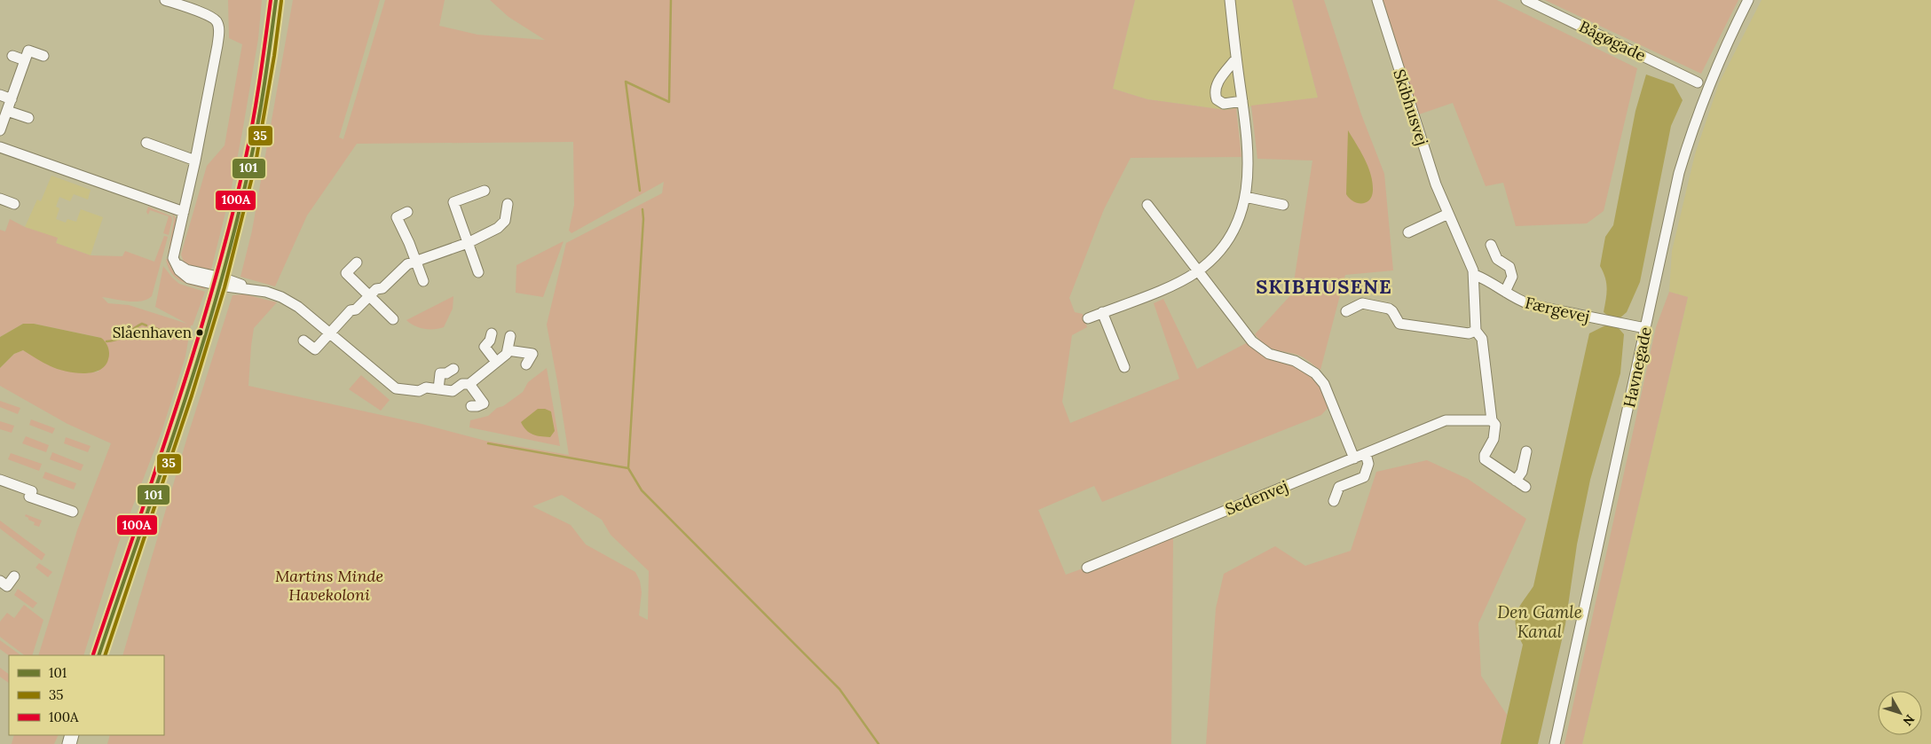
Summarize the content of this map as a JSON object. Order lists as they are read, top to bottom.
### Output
{
  "streets": {
    "street": [
      "Bågøgade",
      "Skibhusvej",
      "Færgevej",
      "Havnegade",
      "Sedenvej"
    ]
  },
  "crossings": [
    ["Skibhusvej", "Færgevej"],
    ["Færgevej", "Havnegade"]
  ],
  "districts": ["SKIBHUSENE"],
  "water": ["Den Gamle Kanal"],
  "parks": ["Martins Minde Havekoloni"],
  "places": ["Slåenhaven"],
  "lines": ["transit line 101", "transit line 100A", "transit line 35"],
  "legend": ["101", "35", "100A"],
  "north": "bottom right"
}
